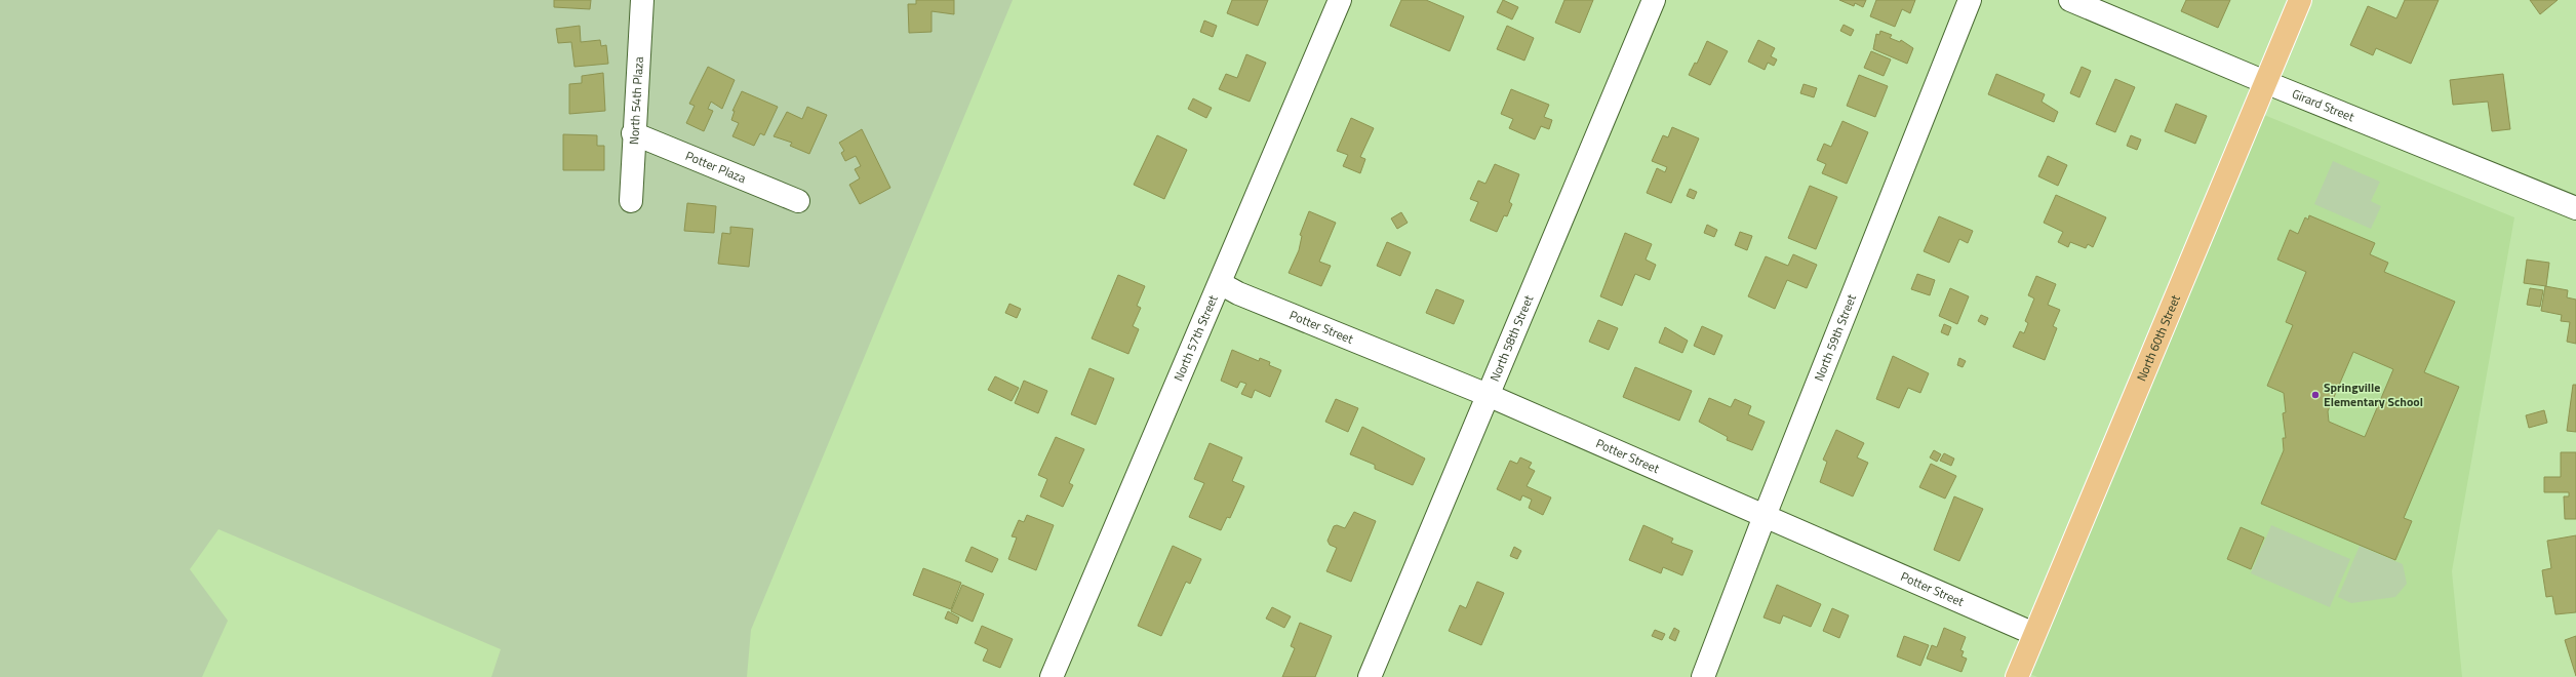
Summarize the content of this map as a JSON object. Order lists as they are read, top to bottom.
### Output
{
  "streets": {
    "main road": ["North 60th Street"],
    "street": [
      "North 54th Plaza",
      "Girard Street",
      "Potter Plaza",
      "Potter Street",
      "North 57th Street",
      "North 58th Street",
      "North 59th Street"
    ]
  },
  "crossings": [
    ["North 54th Plaza", "Potter Plaza"],
    ["Girard Street", "North 60th Street"],
    ["Potter Street", "North 57th Street"],
    ["Potter Street", "North 58th Street"],
    ["Potter Street", "North 59th Street"],
    ["Potter Street", "North 60th Street"]
  ],
  "places": ["Springville Elementary School"]
}
